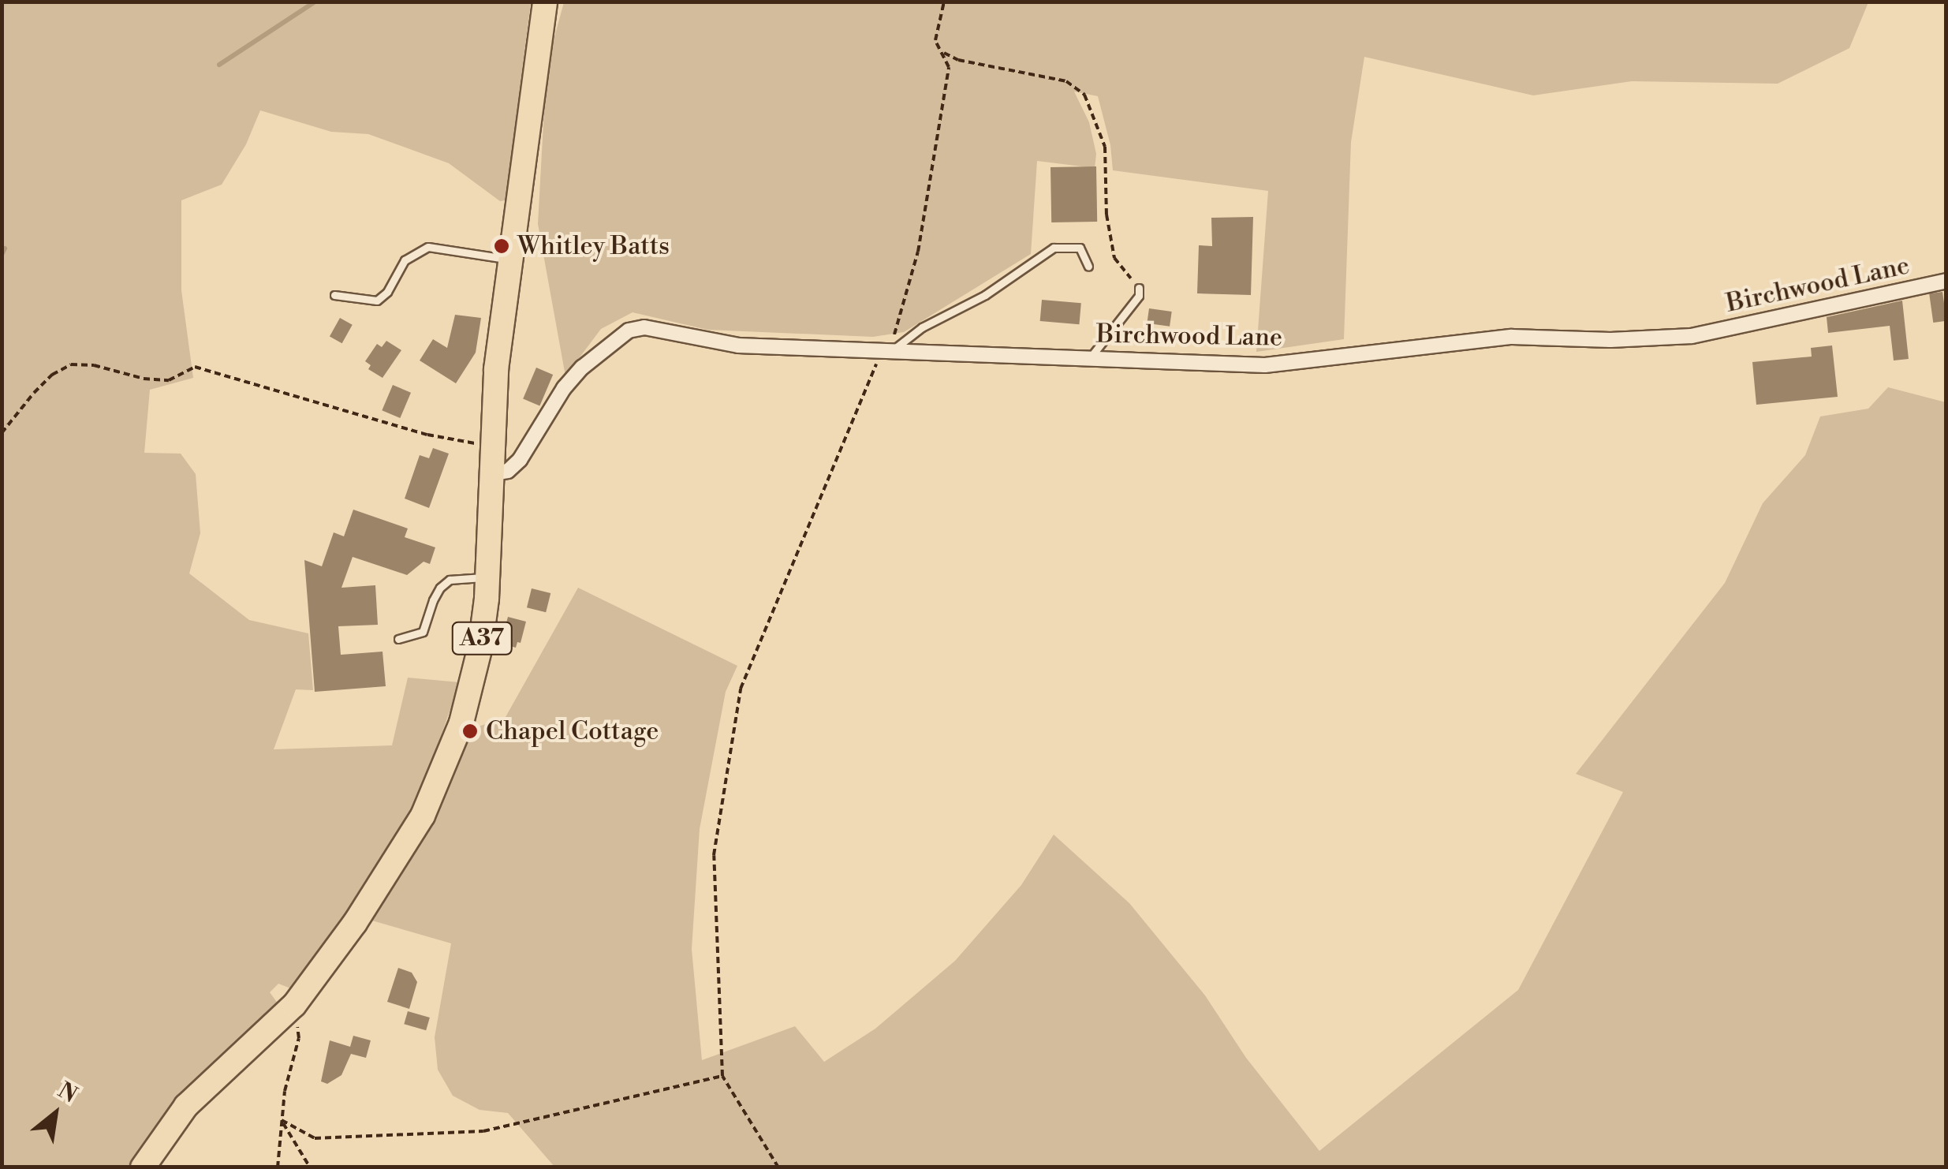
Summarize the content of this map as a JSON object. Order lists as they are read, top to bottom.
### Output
{
  "streets": {
    "highway": ["A37"],
    "street": ["Birchwood Lane"]
  },
  "crossings": [
    ["Birchwood Lane", "A37"]
  ],
  "places": ["Whitley Batts", "Chapel Cottage"],
  "north": "top right"
}
